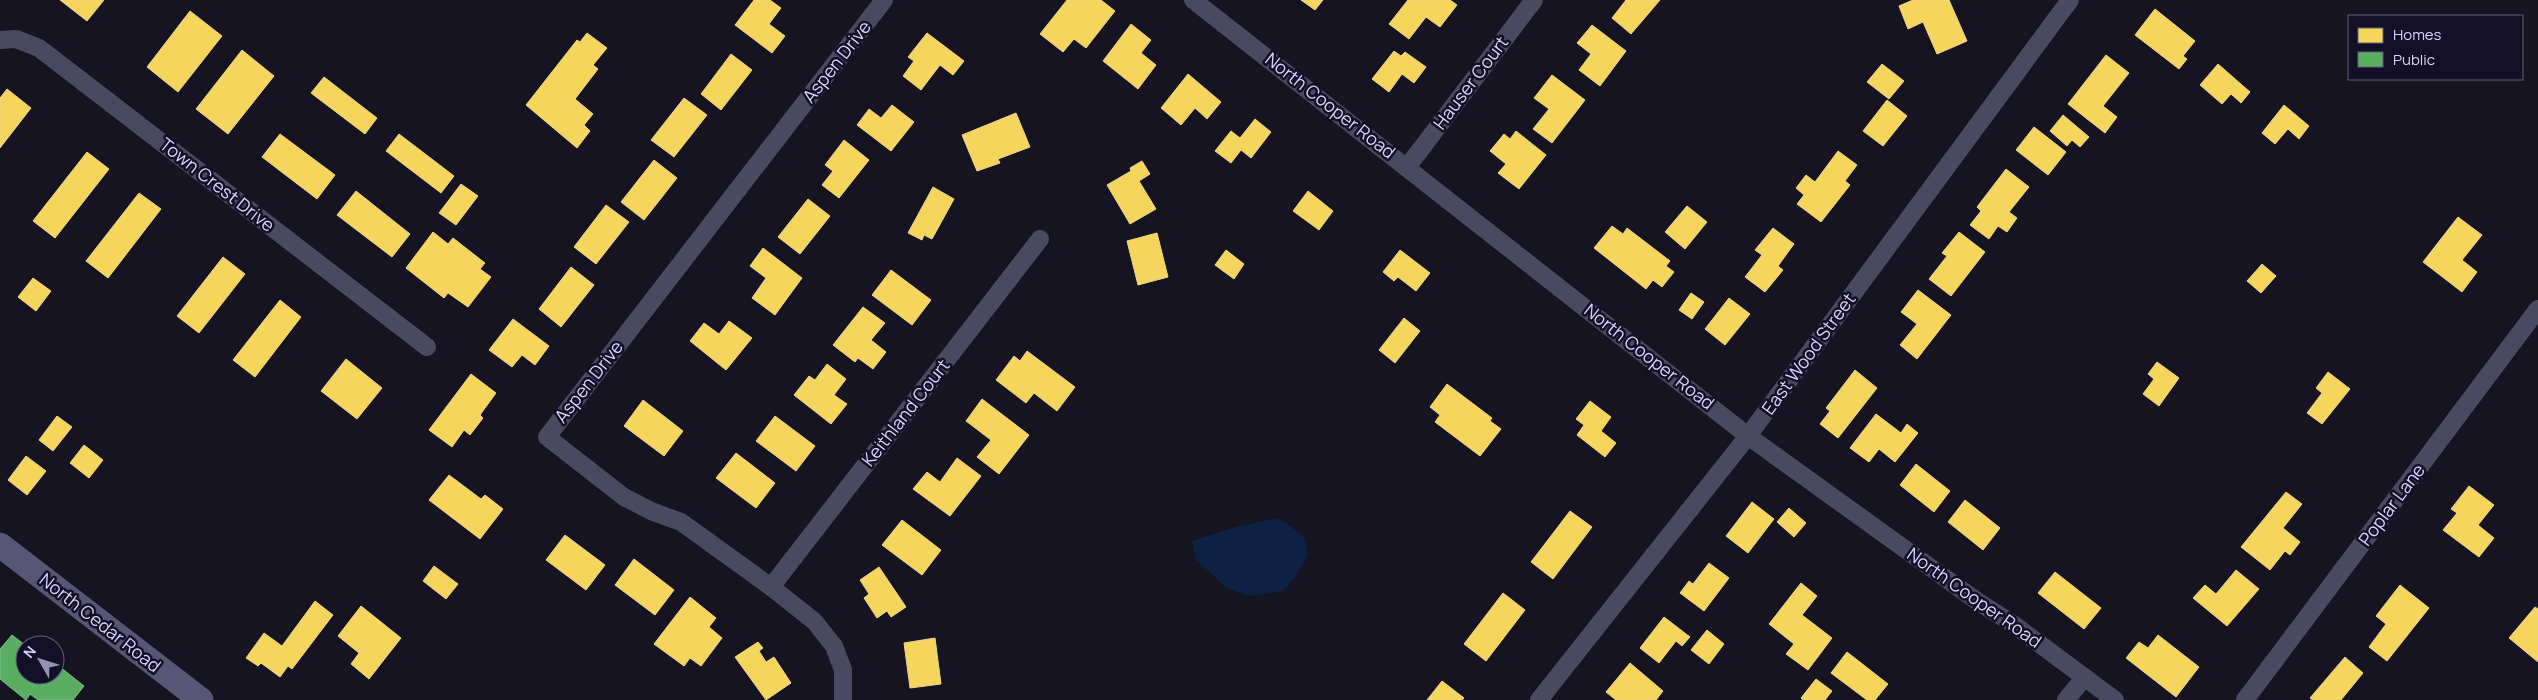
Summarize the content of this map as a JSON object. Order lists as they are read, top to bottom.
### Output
{
  "streets": {
    "street": [
      "Aspen Drive",
      "Hauser Court",
      "North Cooper Road",
      "Town Crest Drive",
      "East Wood Street",
      "Keithland Court",
      "Poplar Lane",
      "North Cedar Road"
    ]
  },
  "crossings": [
    ["Aspen Drive", "Keithland Court"],
    ["Hauser Court", "North Cooper Road"],
    ["North Cooper Road", "East Wood Street"]
  ],
  "legend": ["Homes", "Public"],
  "north": "top left"
}
